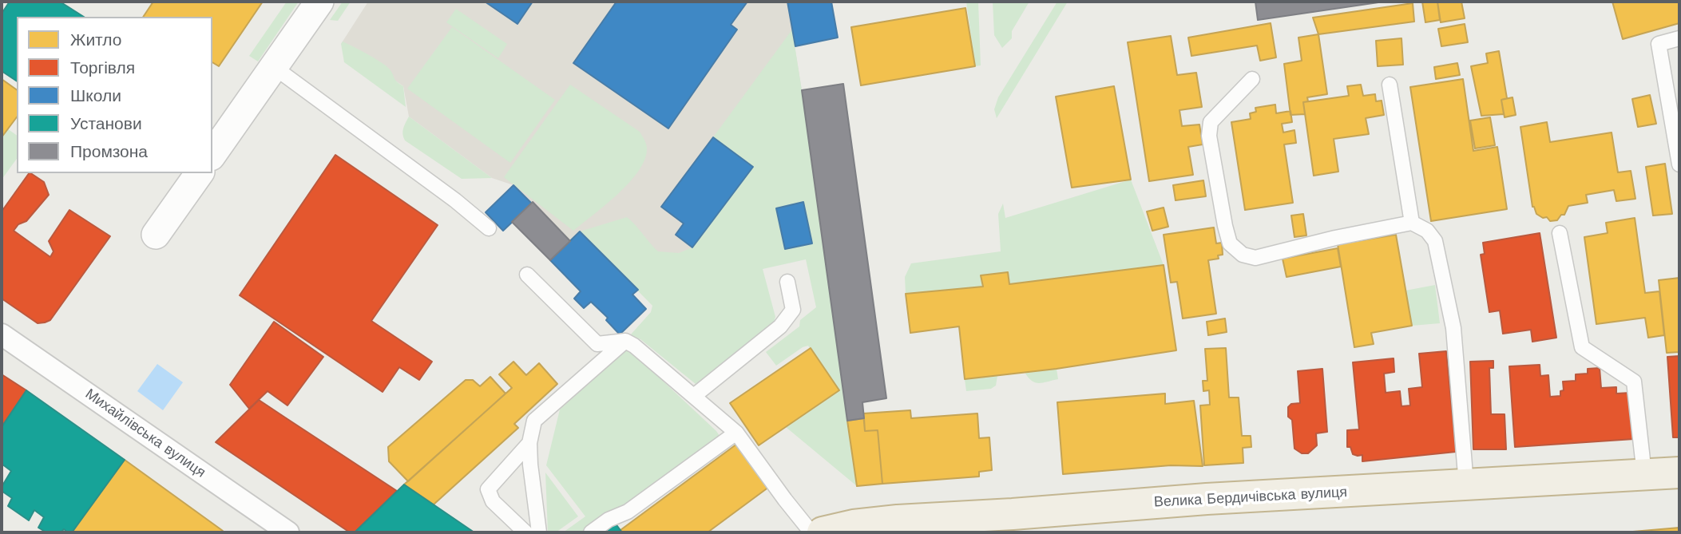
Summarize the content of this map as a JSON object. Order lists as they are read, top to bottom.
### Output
{
  "streets": {
    "highway": ["Велика Бердичівська вулиця"],
    "street": ["Михайлівська вулиця"]
  },
  "legend": [
    "Житло",
    "Торгівля",
    "Школи",
    "Установи",
    "Промзона"
  ]
}
